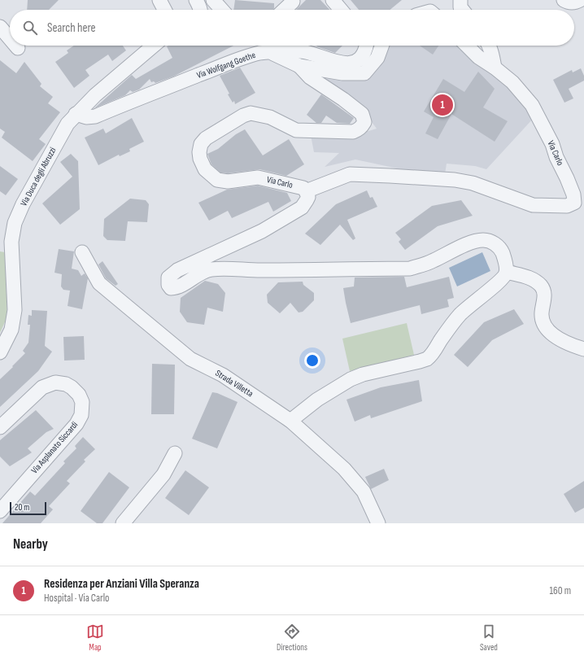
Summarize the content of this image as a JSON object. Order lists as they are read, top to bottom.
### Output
{
  "streets": {
    "street": [
      "Via Wolfgang Goethe",
      "Via Carlo",
      "Via Duca degli Abruzzi",
      "Strada Villetta",
      "Via Asplanato Siccardi"
    ]
  },
  "crossings": [
    ["Via Wolfgang Goethe", "Via Carlo"],
    ["Via Wolfgang Goethe", "Via Duca degli Abruzzi"]
  ],
  "scale_bar": "20 m",
  "page": {
    "search": "Search here",
    "pins": "1",
    "scale": "20 m",
    "heading": "Nearby",
    "list": [
      {
        "mark": "1",
        "name": "Residenza per Anziani Villa Speranza",
        "note": "Hospital · Via Carlo",
        "value": "160 m"
      }
    ],
    "nav": ["Map", "Directions", "Saved"]
  }
}
